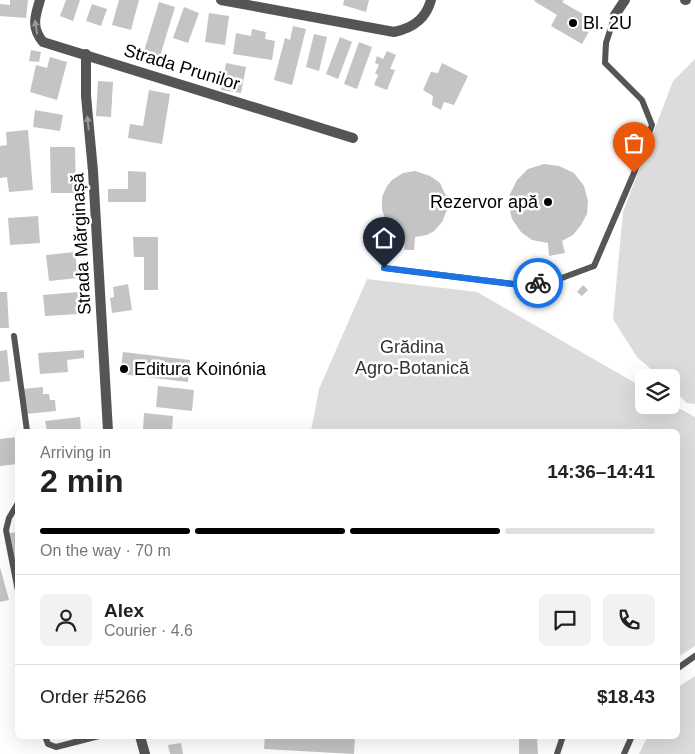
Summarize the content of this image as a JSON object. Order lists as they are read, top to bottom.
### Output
{
  "streets": {
    "street": ["Strada Prunilor", "Strada Mărginașă"]
  },
  "crossings": [
    ["Strada Prunilor", "Strada Mărginașă"]
  ],
  "one_way": ["Strada Mărginașă"],
  "parks": ["Grădina Agro-Botanică"],
  "places": ["Bl. 2U", "Rezervor apă", "Editura Koinónia"],
  "page": {
    "heading": ["2 min", "Arriving in", "14:36–14:41"],
    "panel": [
      "Alex",
      "Courier · 4.6",
      "Order #5266",
      "$18.43"
    ],
    "bar": "On the way · 70 m"
  }
}
